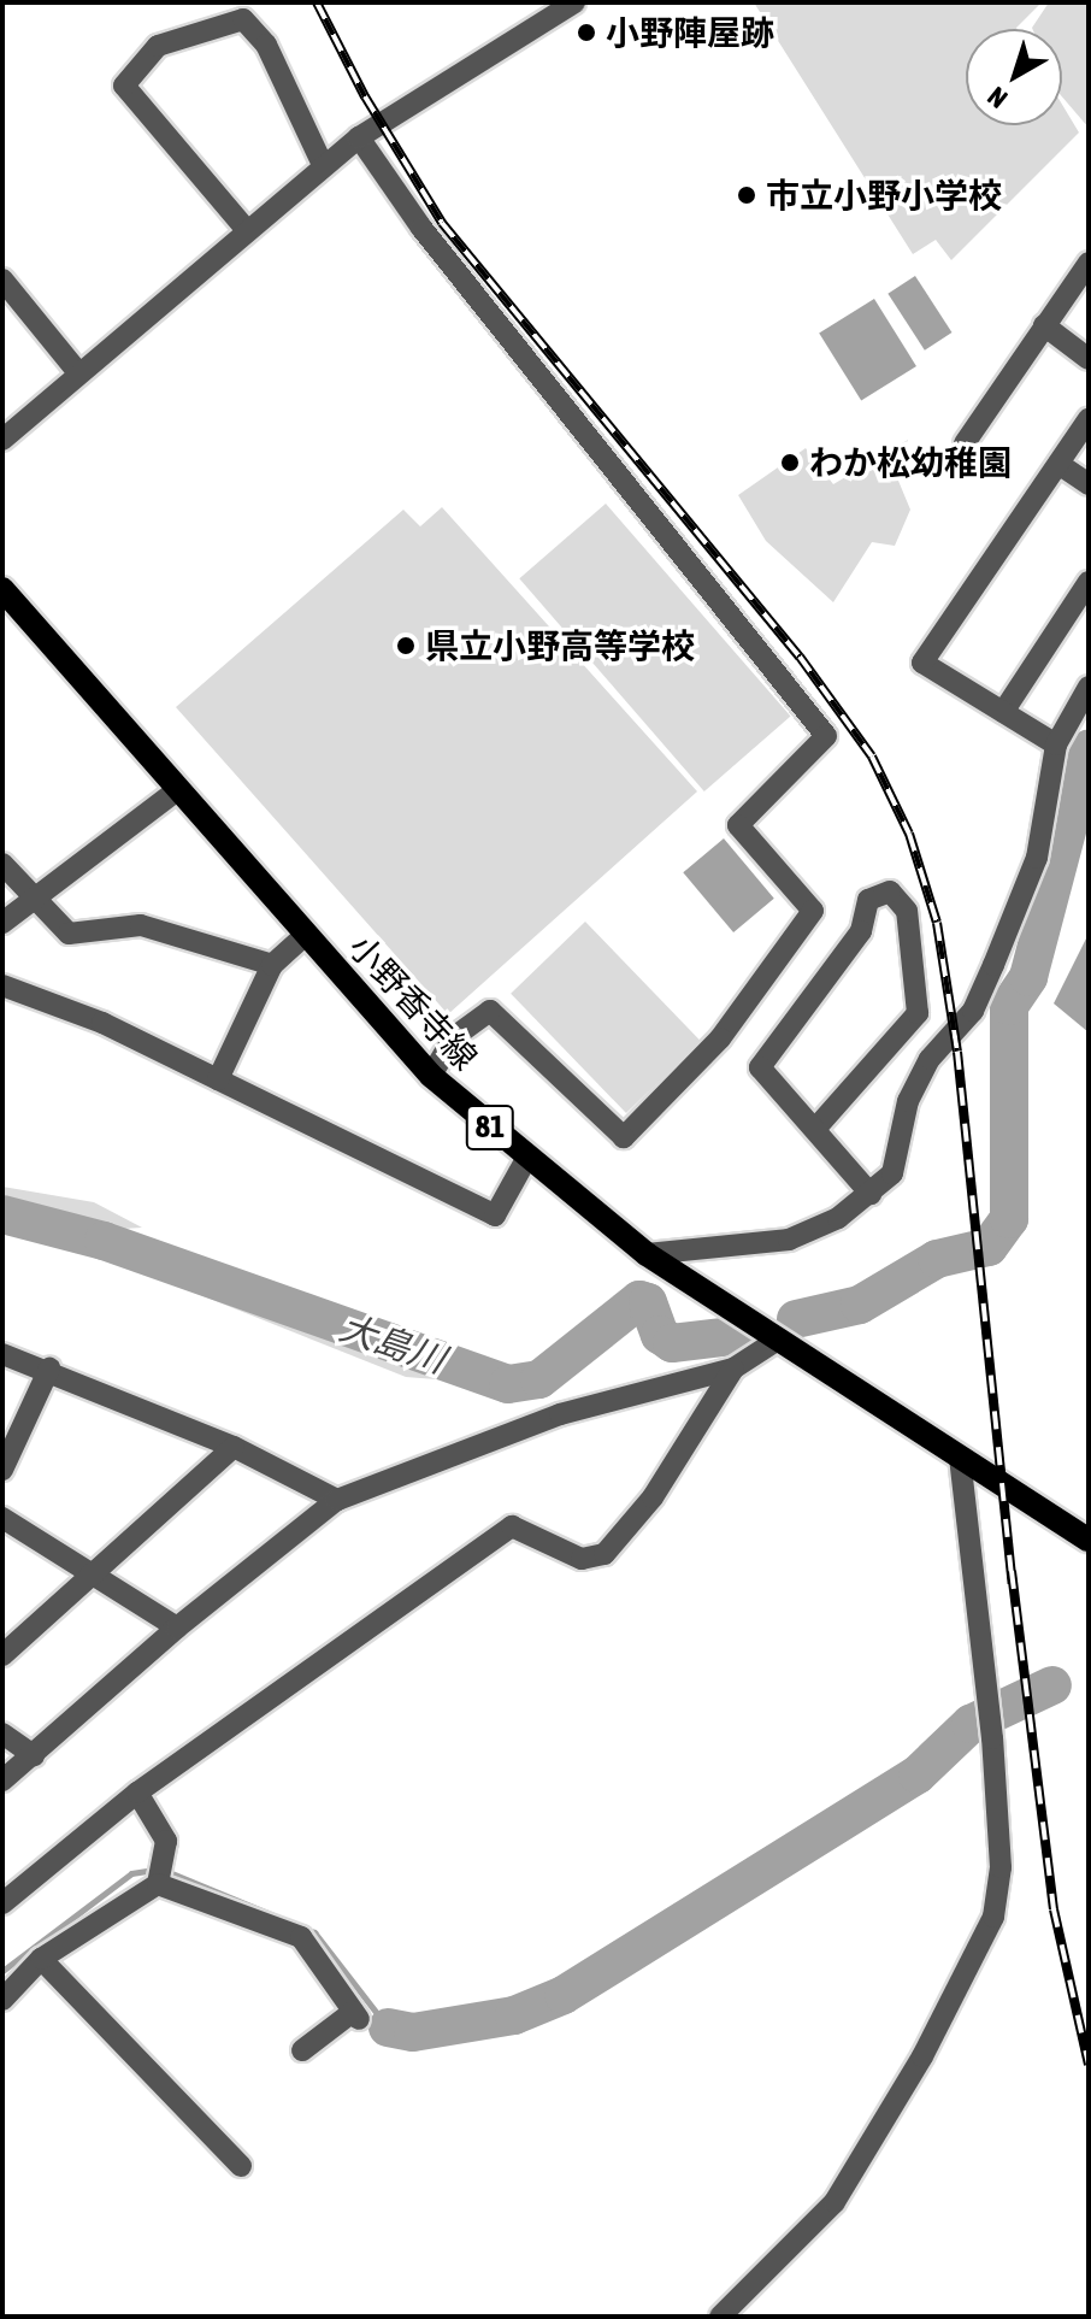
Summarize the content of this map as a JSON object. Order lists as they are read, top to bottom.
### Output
{
  "streets": {
    "main road": ["小野香寺線", "81"]
  },
  "water": ["大島川"],
  "places": [
    "小野陣屋跡",
    "市立小野小学校",
    "わか松幼稚園",
    "県立小野高等学校"
  ],
  "north": "bottom left"
}
